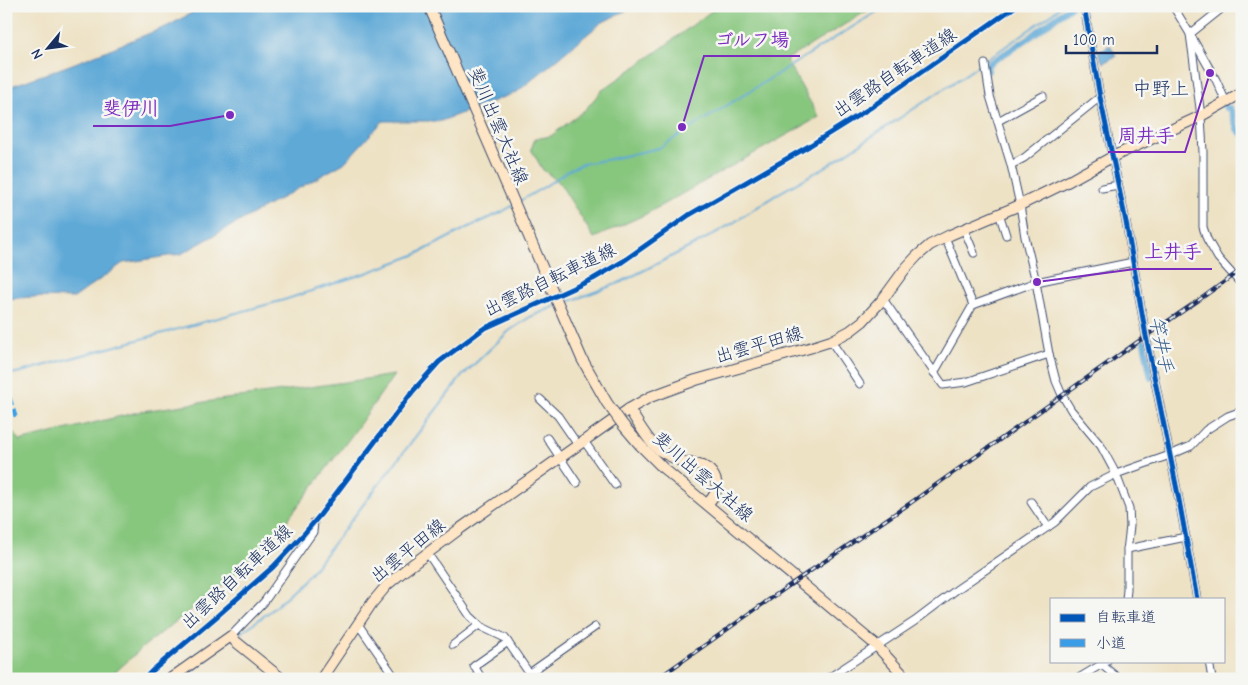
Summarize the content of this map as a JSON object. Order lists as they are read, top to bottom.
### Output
{
  "streets": {
    "main road": ["斐川出雲大社線", "出雲平田線"],
    "cycle path": ["出雲路自転車道線"]
  },
  "districts": ["中野上"],
  "water": ["竿井手"],
  "places": [
    "周井手",
    "斐伊川",
    "ゴルフ場",
    "上井手"
  ],
  "legend": ["自転車道", "小道"],
  "scale_bar": "100 m",
  "north": "bottom left"
}
